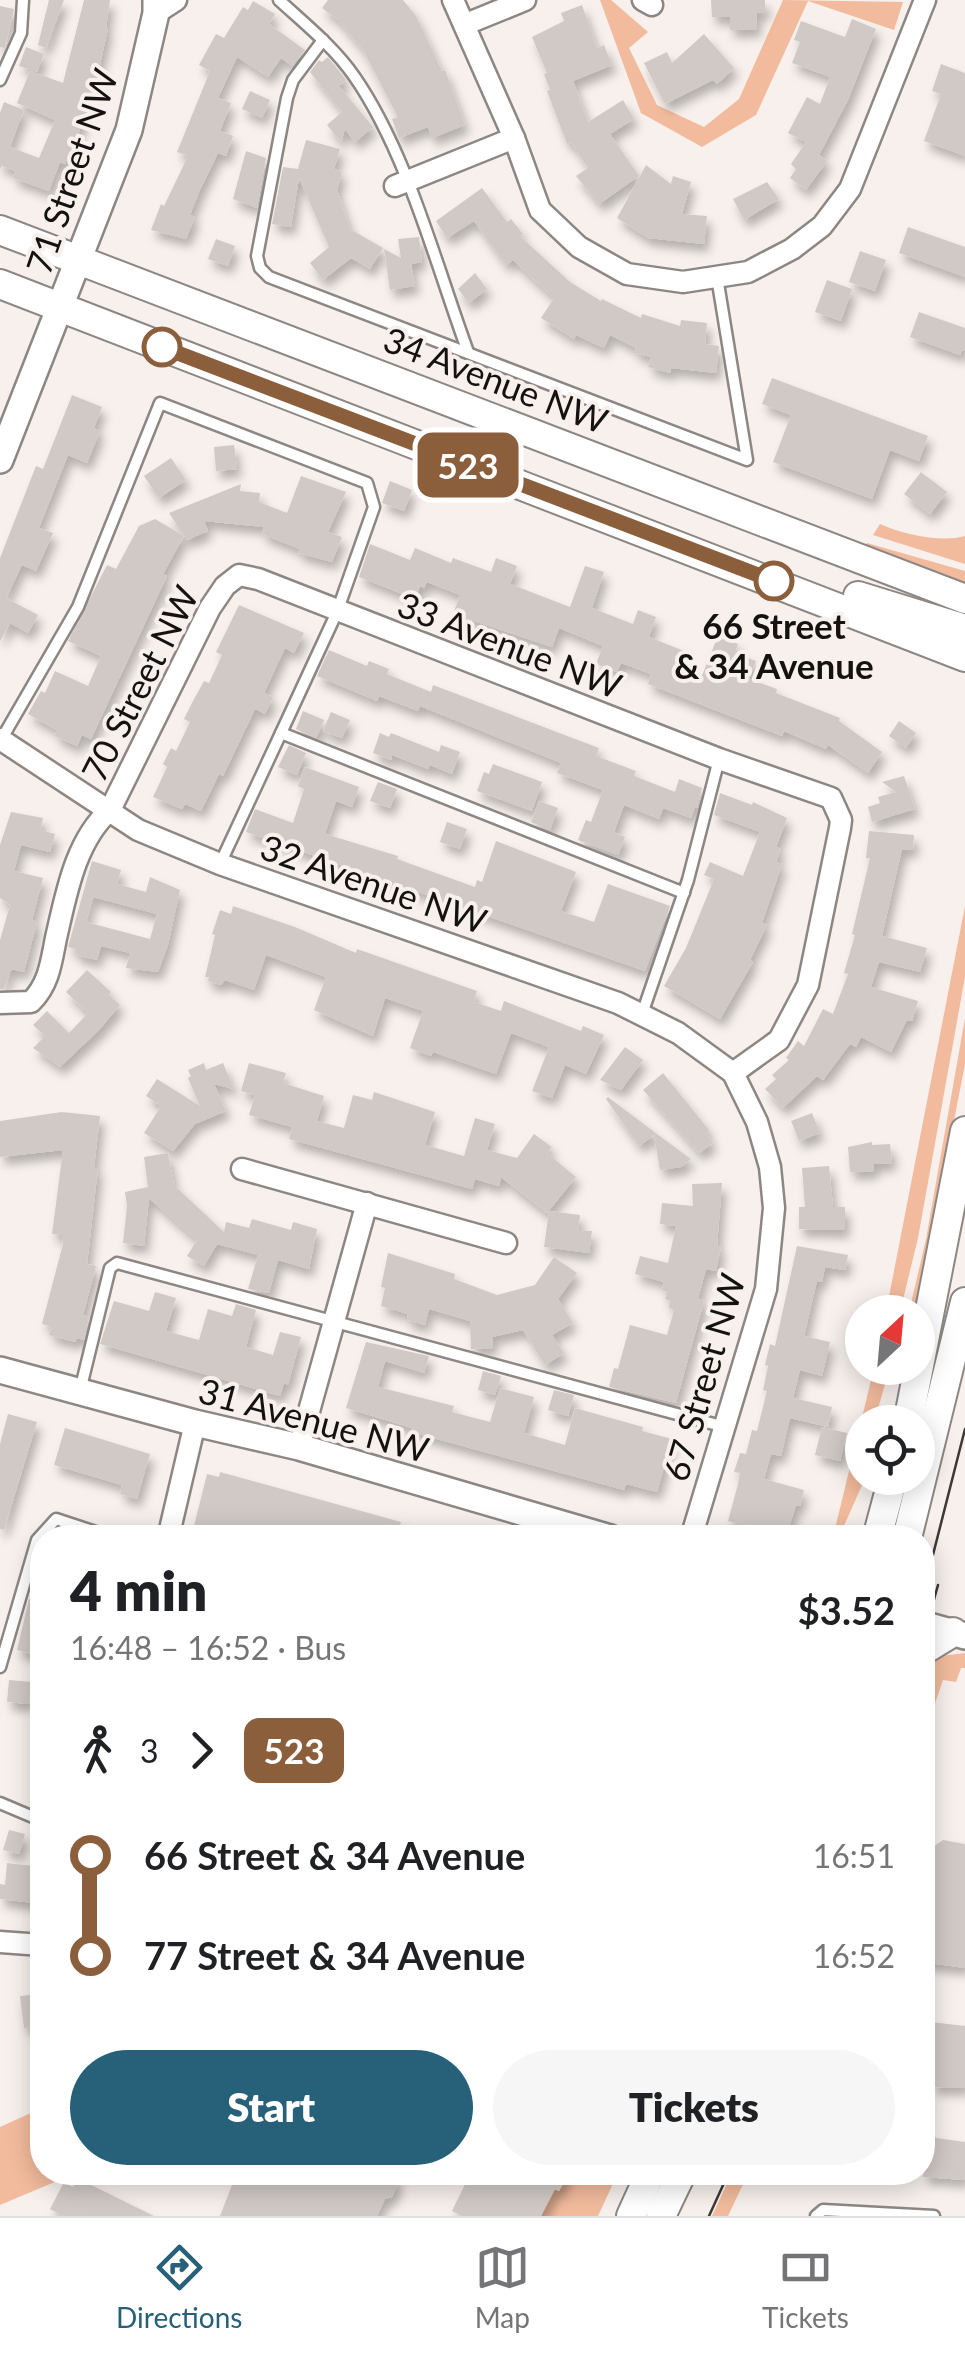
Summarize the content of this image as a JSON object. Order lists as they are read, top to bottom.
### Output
{
  "streets": {
    "main road": ["34 Avenue NW"],
    "street": [
      "71 Street NW",
      "33 Avenue NW",
      "70 Street NW",
      "32 Avenue NW",
      "67 Street NW",
      "31 Avenue NW"
    ]
  },
  "crossings": [
    ["71 Street NW", "34 Avenue NW"],
    ["33 Avenue NW", "70 Street NW"],
    ["33 Avenue NW", "32 Avenue NW"],
    ["33 Avenue NW", "67 Street NW"],
    ["70 Street NW", "32 Avenue NW"],
    ["32 Avenue NW", "67 Street NW"]
  ],
  "places": ["66 Street & 34 Avenue"],
  "lines": ["bus line 523"],
  "north": "top right",
  "page": {
    "on_map": "523",
    "heading": ["4 min", "16:48 – 16:52 · Bus", "$3.52"],
    "legs": ["3", "523"],
    "list": [
      {
        "name": "66 Street & 34 Avenue",
        "value": "16:51"
      },
      {
        "name": "77 Street & 34 Avenue",
        "value": "16:52"
      }
    ],
    "buttons": ["Start", "Tickets"],
    "tabs": ["Directions", "Map", "Tickets"]
  }
}
